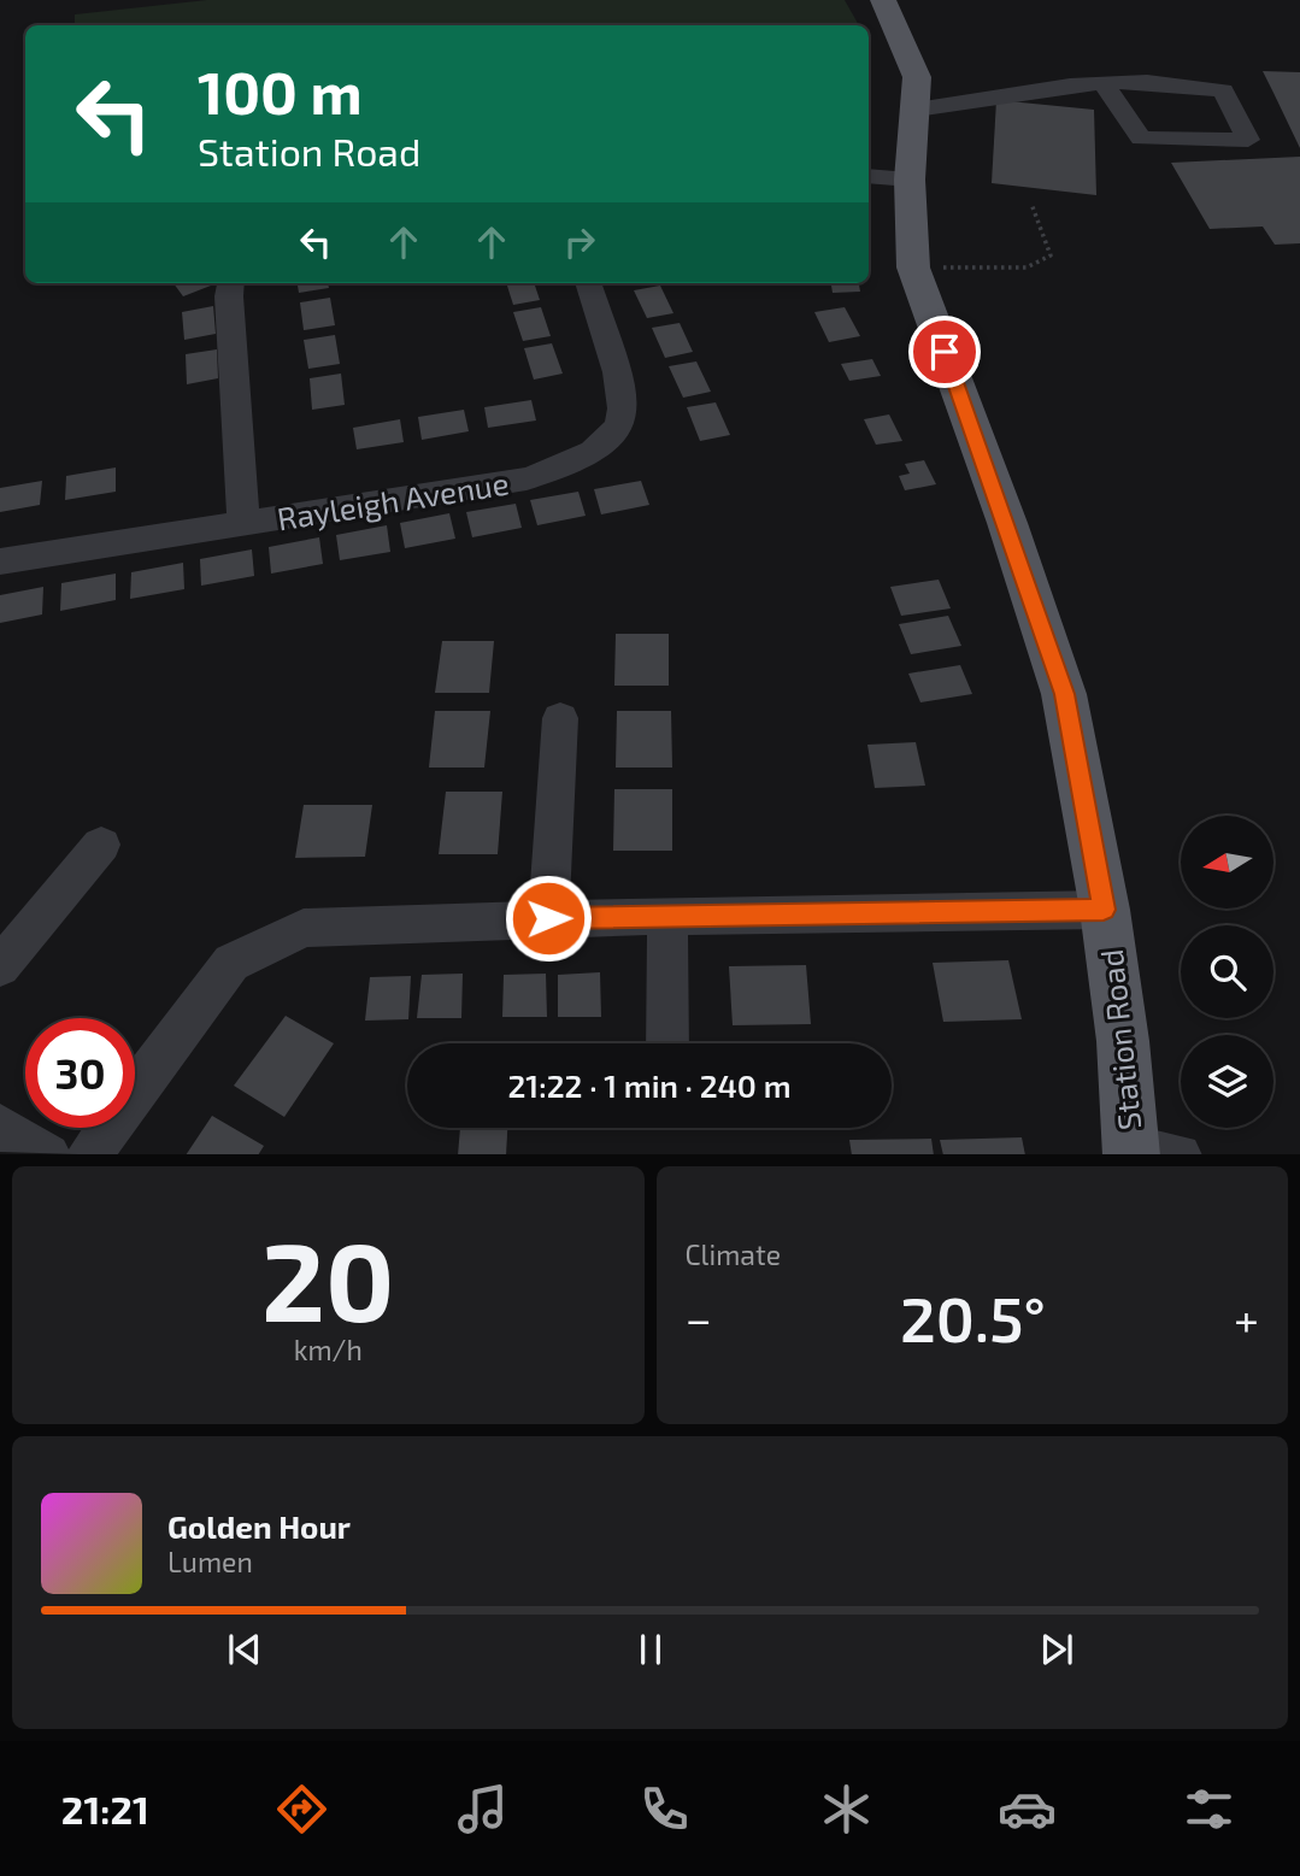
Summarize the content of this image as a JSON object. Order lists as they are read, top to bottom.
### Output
{
  "streets": {
    "main road": ["Station Road"],
    "street": ["Rayleigh Avenue"]
  },
  "north": "left",
  "page": {
    "turn": ["100 m", "Station Road"],
    "limit": "30",
    "trip": "21:22 · 1 min · 240 m",
    "tile": [
      ["20", "km/h"],
      "Climate"
    ],
    "heat": ["−", "20.5°", "+"],
    "song": ["Golden Hour", "Lumen"],
    "tabs": "21:21"
  }
}
